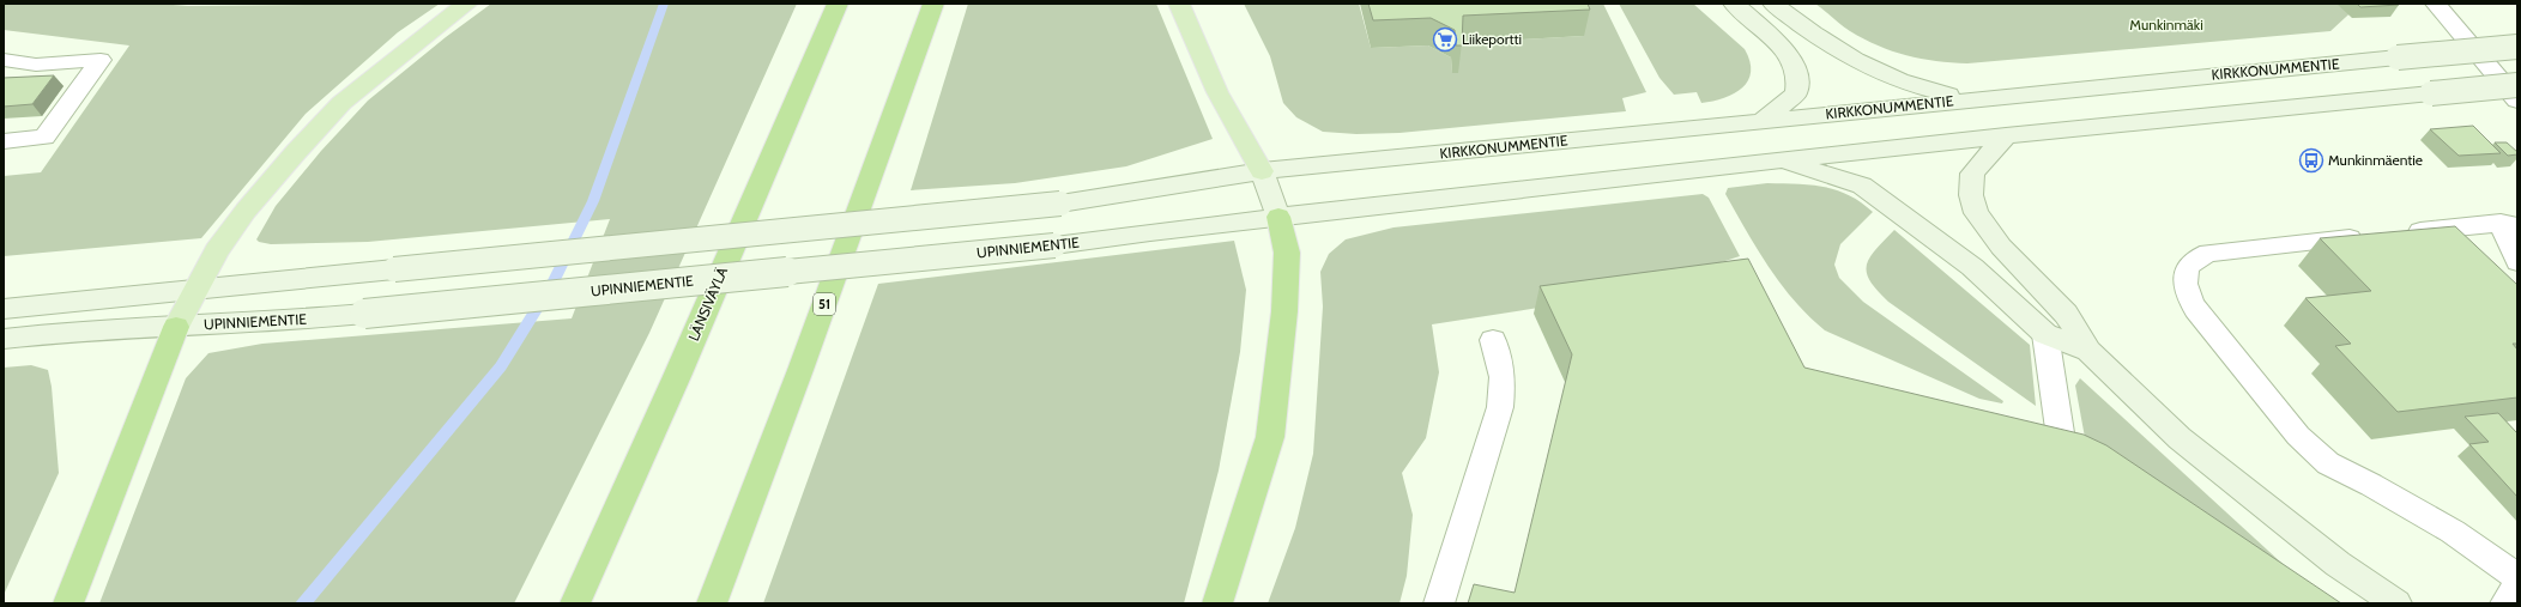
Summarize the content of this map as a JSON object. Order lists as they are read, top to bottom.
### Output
{
  "streets": {
    "highway": ["LÄNSIVÄYLÄ", "51"],
    "main road": ["KIRKKONUMMENTIE", "UPINNIEMENTIE"]
  },
  "parks": ["Munkinmäki"],
  "places": {
    "supermarket": ["Liikeportti"],
    "bus stop": ["Munkinmäentie"]
  }
}
